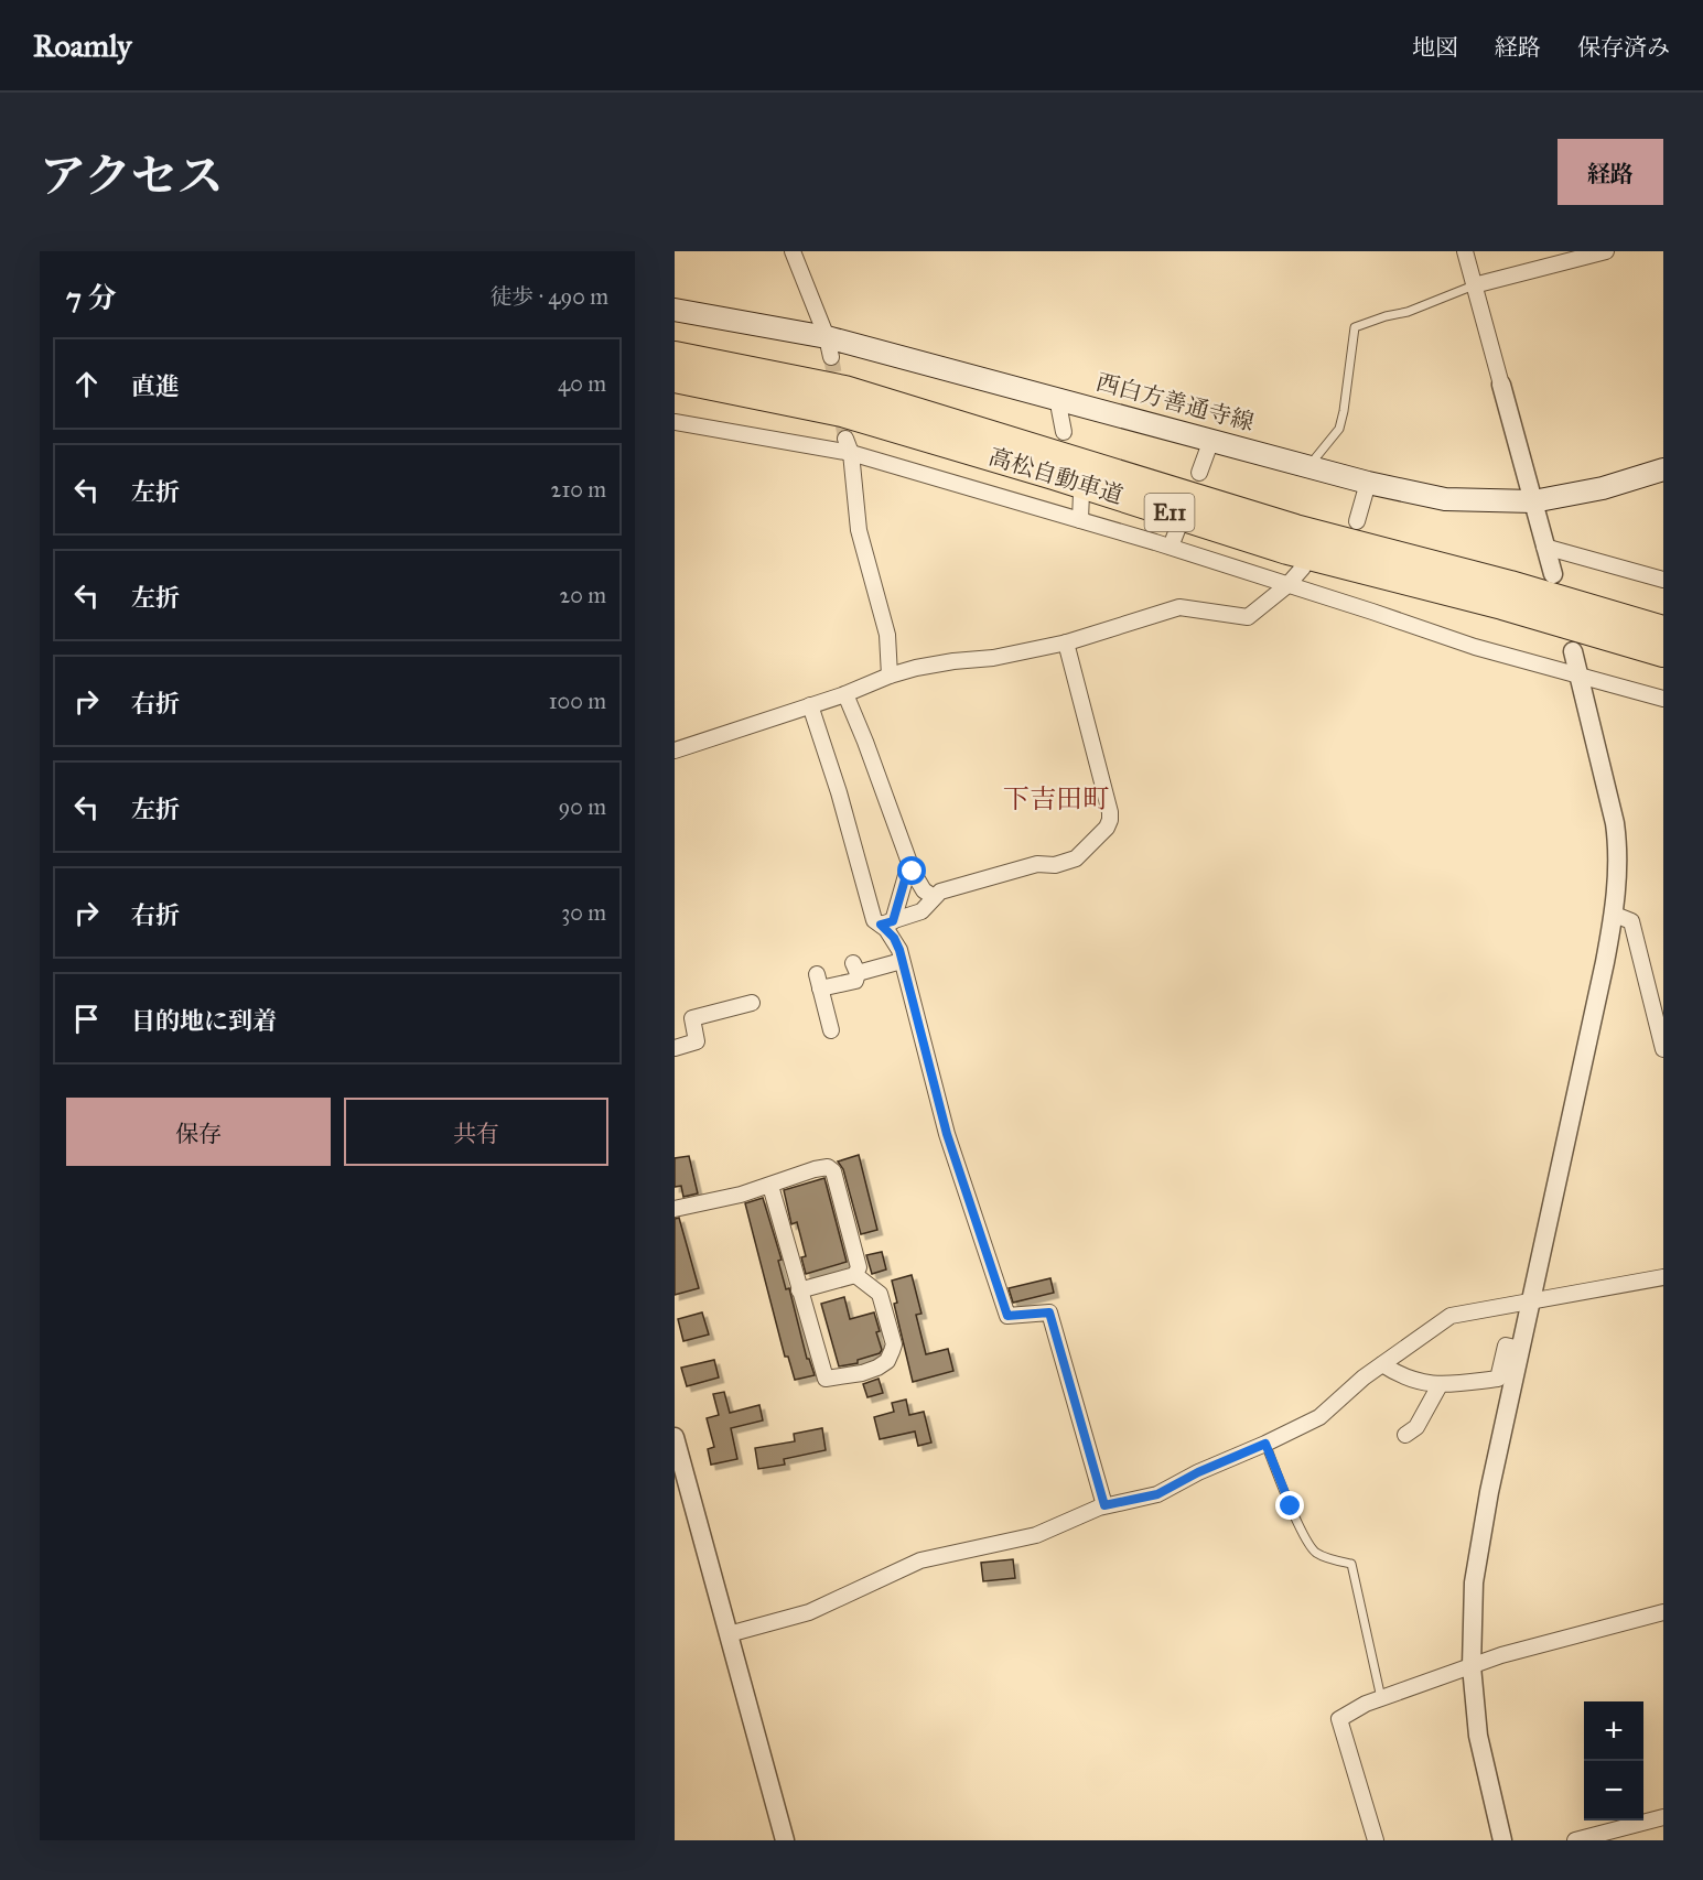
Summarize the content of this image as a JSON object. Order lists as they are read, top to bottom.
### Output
{
  "streets": {
    "highway": ["高松自動車道", "E11"],
    "main road": ["西白方善通寺線"]
  },
  "districts": ["下吉田町"],
  "page": {
    "header": "Roamly",
    "nav": ["地図", "経路", "保存済み"],
    "title": "アクセス",
    "buttons": [
      "経路",
      ["保存", "共有"]
    ],
    "heading": ["7 分", "徒歩 · 490 m"],
    "list": [
      ["直進", "40 m"],
      ["左折", "210 m"],
      ["左折", "20 m"],
      ["右折", "100 m"],
      ["左折", "90 m"],
      ["右折", "30 m"],
      "目的地に到着"
    ],
    "map_buttons": ["+", "−"]
  }
}
